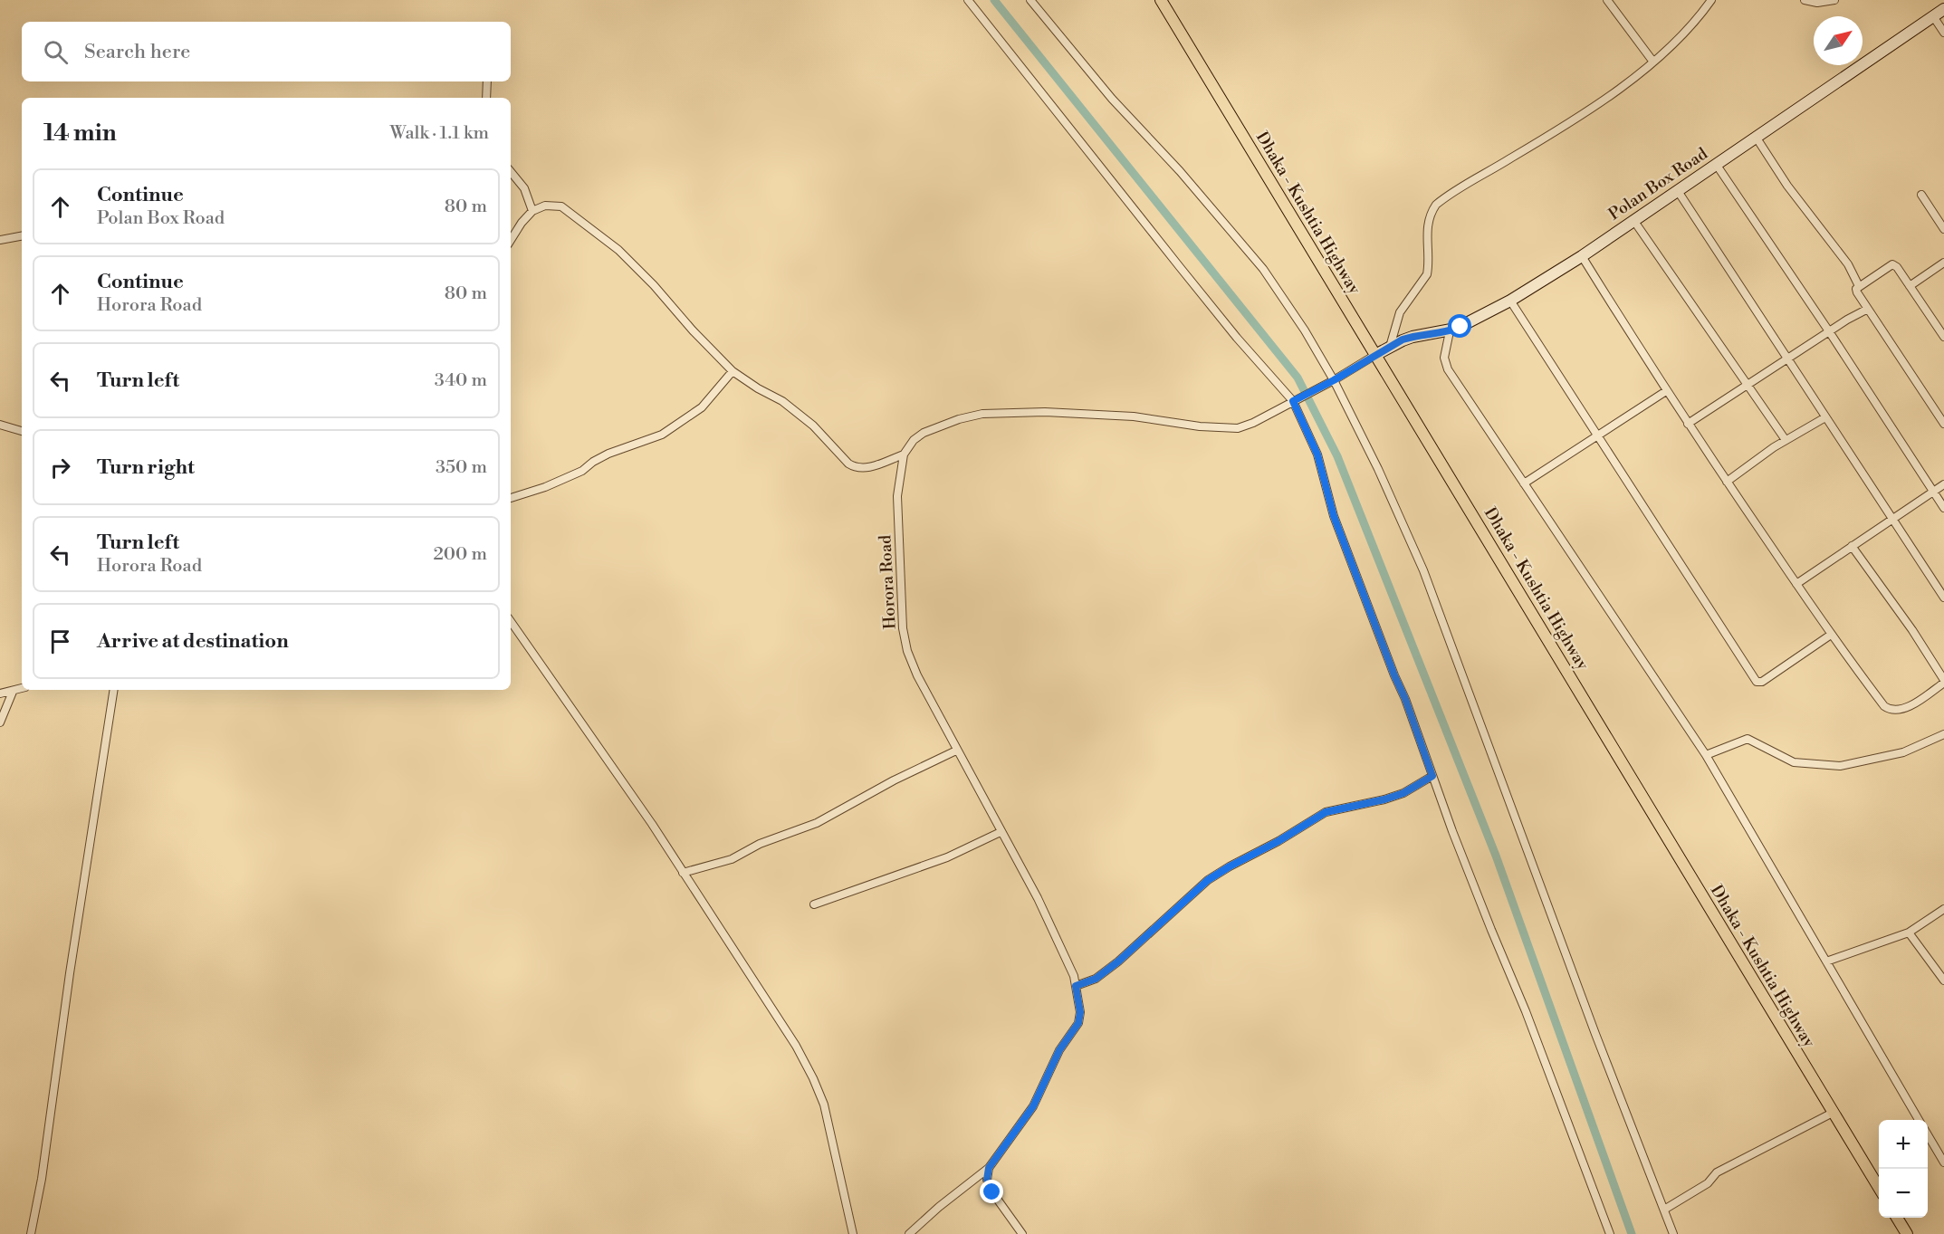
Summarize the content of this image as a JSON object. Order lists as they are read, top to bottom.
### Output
{
  "streets": {
    "main road": ["Polan Box Road", "Dhaka - Kushtia Highway"],
    "street": ["Horora Road"]
  },
  "crossings": [
    ["Polan Box Road", "Dhaka - Kushtia Highway"]
  ],
  "north": "top right",
  "page": {
    "search": "Search here",
    "heading": ["14 min", "Walk · 1.1 km"],
    "list": [
      ["Continue", "Polan Box Road", "80 m"],
      ["Continue", "Horora Road", "80 m"],
      ["Turn left", "340 m"],
      ["Turn right", "350 m"],
      ["Turn left", "Horora Road", "200 m"],
      "Arrive at destination"
    ],
    "map_buttons": ["+", "−"]
  }
}
